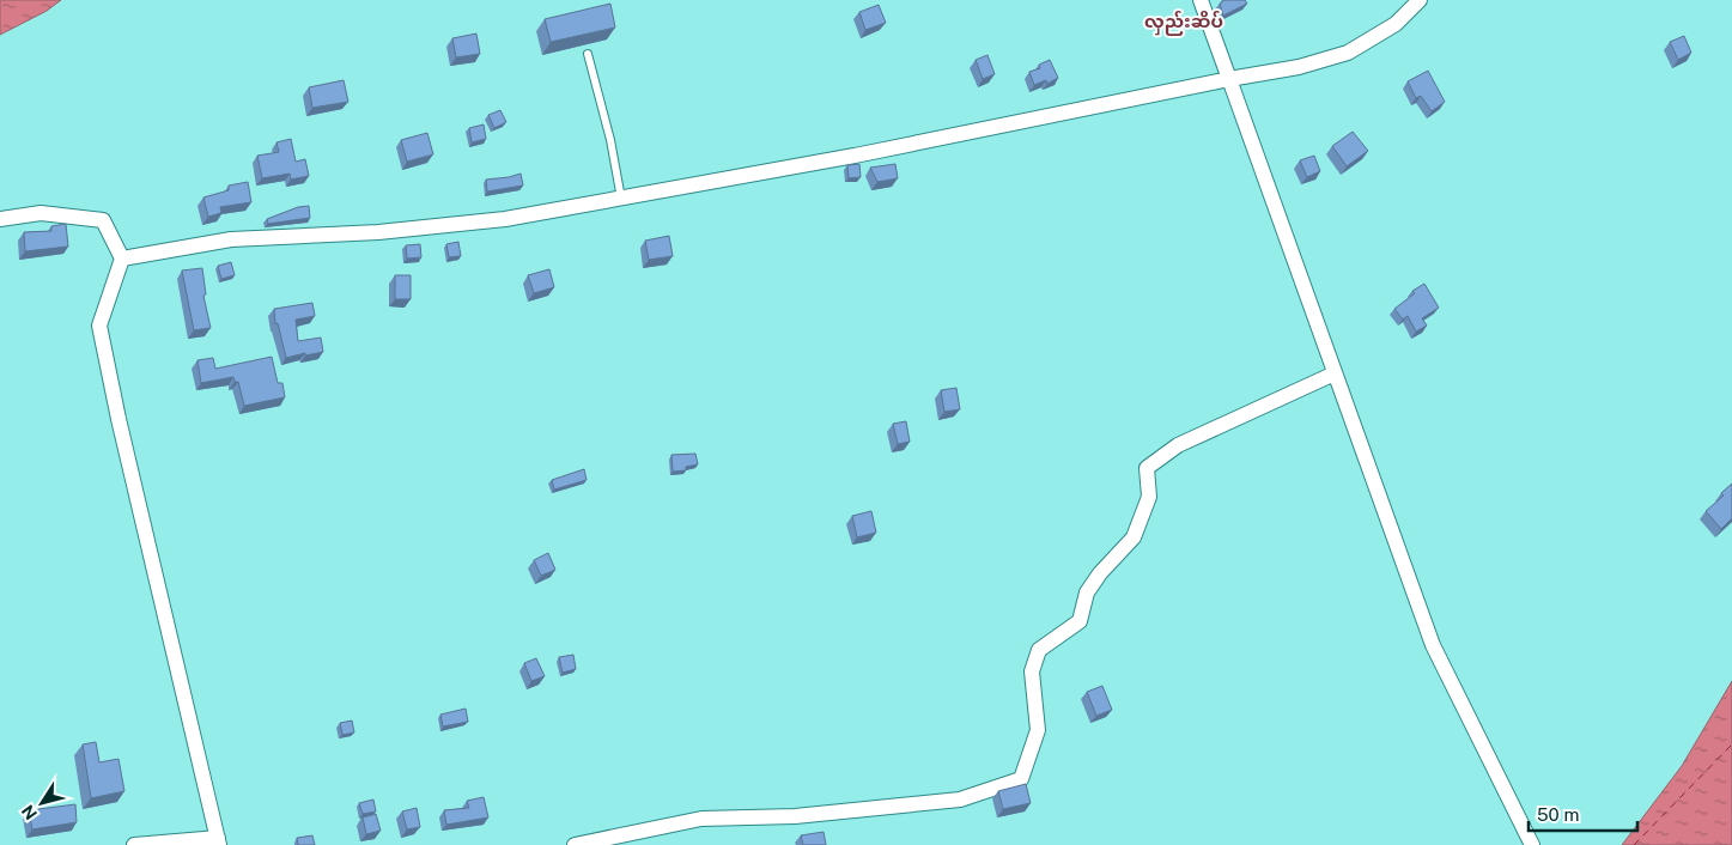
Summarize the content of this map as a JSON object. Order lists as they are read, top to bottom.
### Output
{
  "districts": ["လှည်းဆိပ်"],
  "scale_bar": "50 m",
  "north": "bottom left"
}
